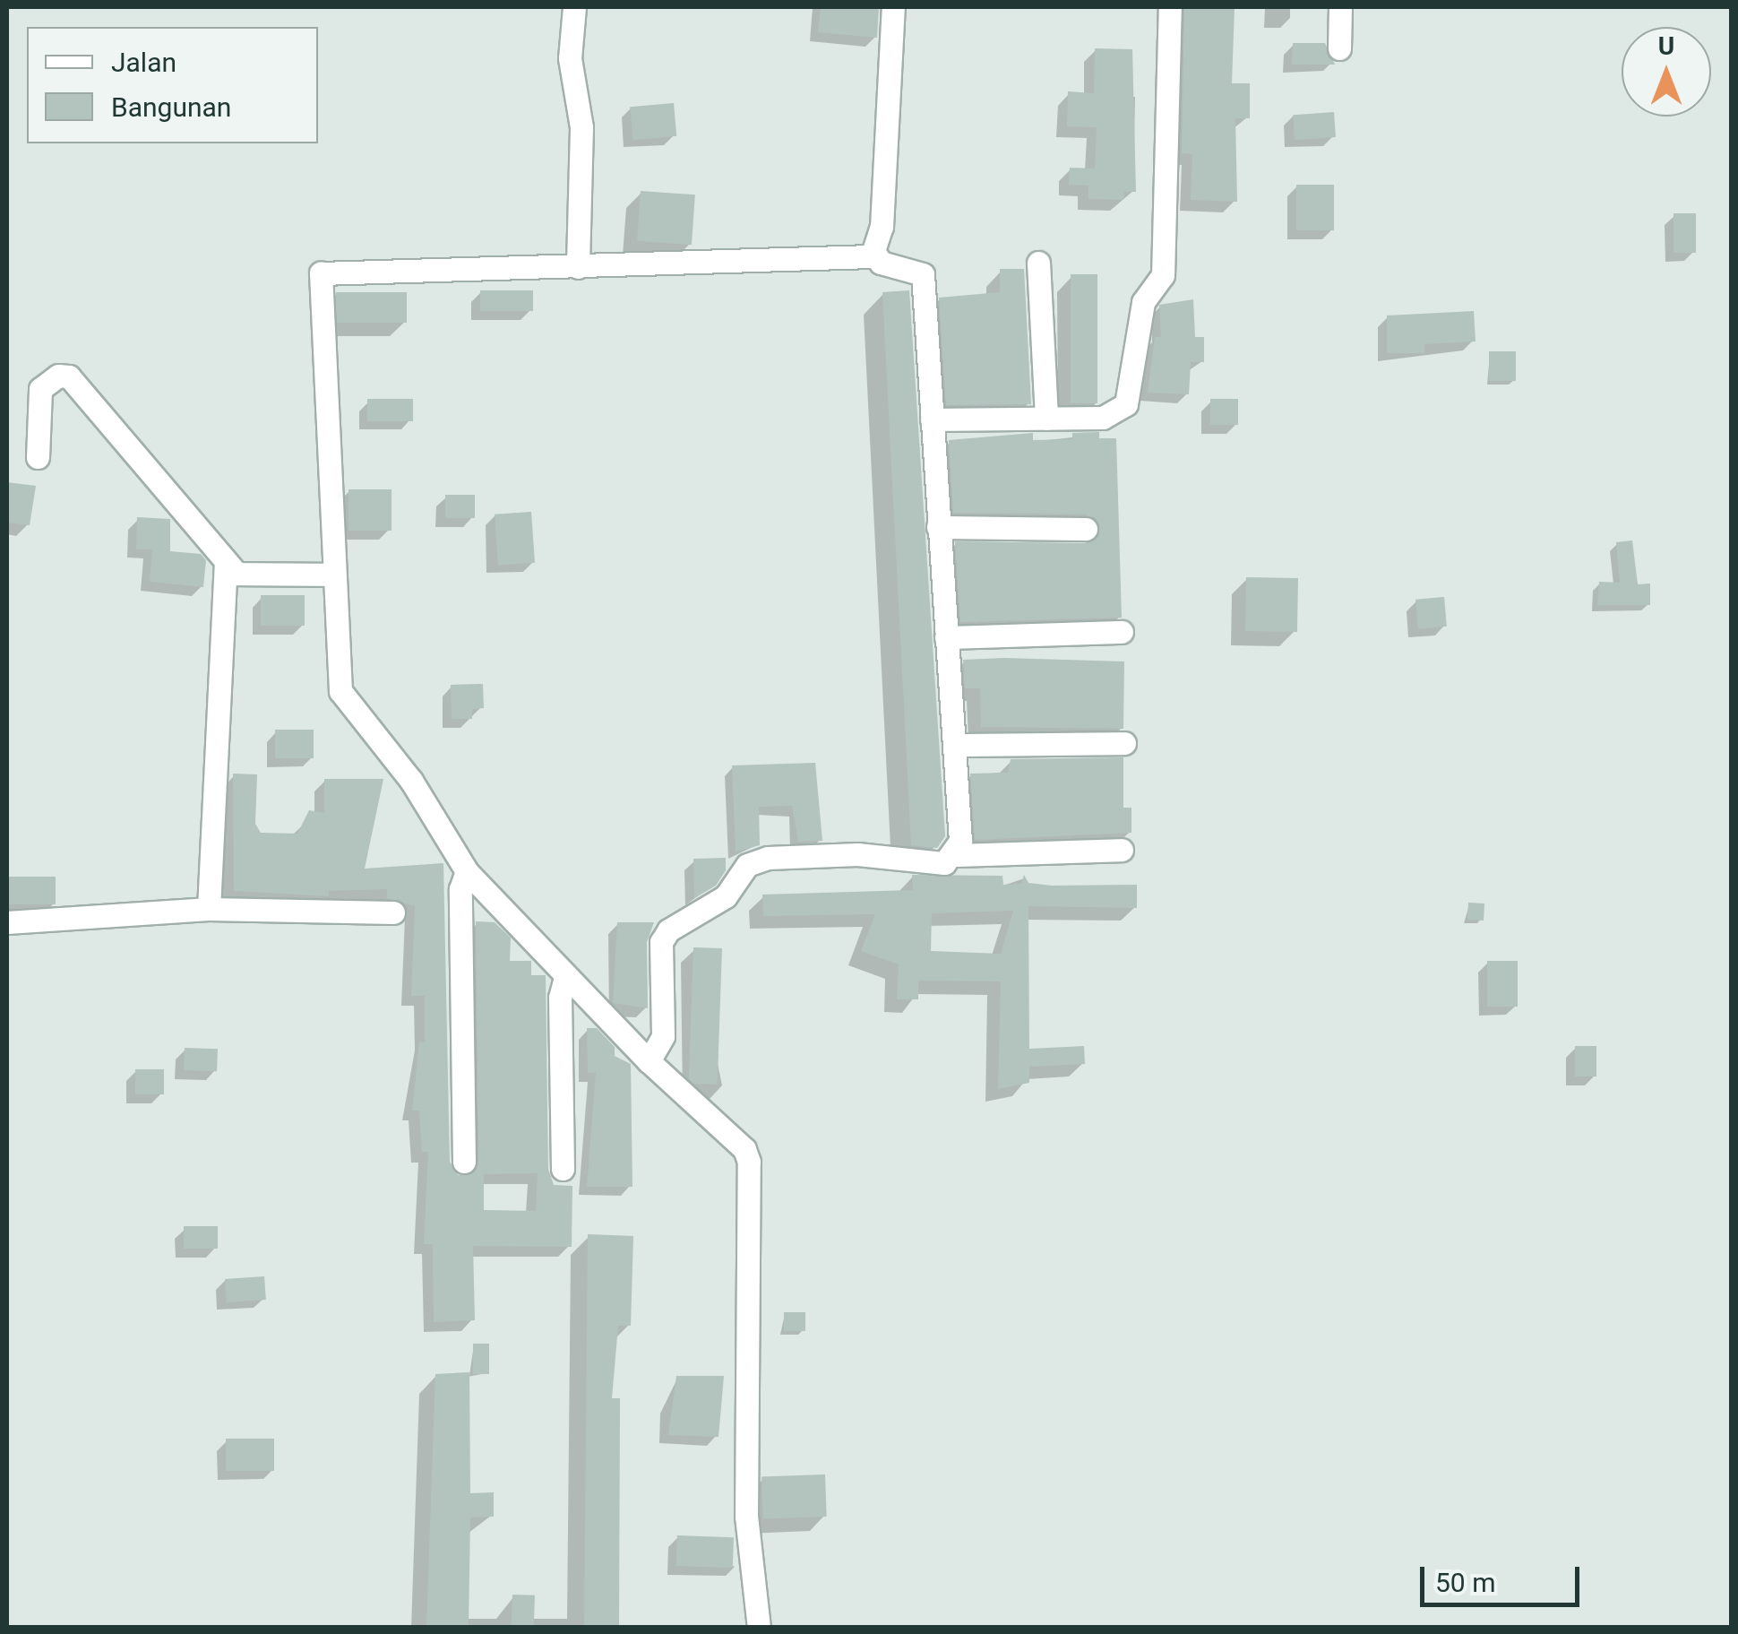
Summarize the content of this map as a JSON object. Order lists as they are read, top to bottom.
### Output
{
  "legend": ["Jalan", "Bangunan"],
  "scale_bar": "50 m",
  "north": "top"
}
